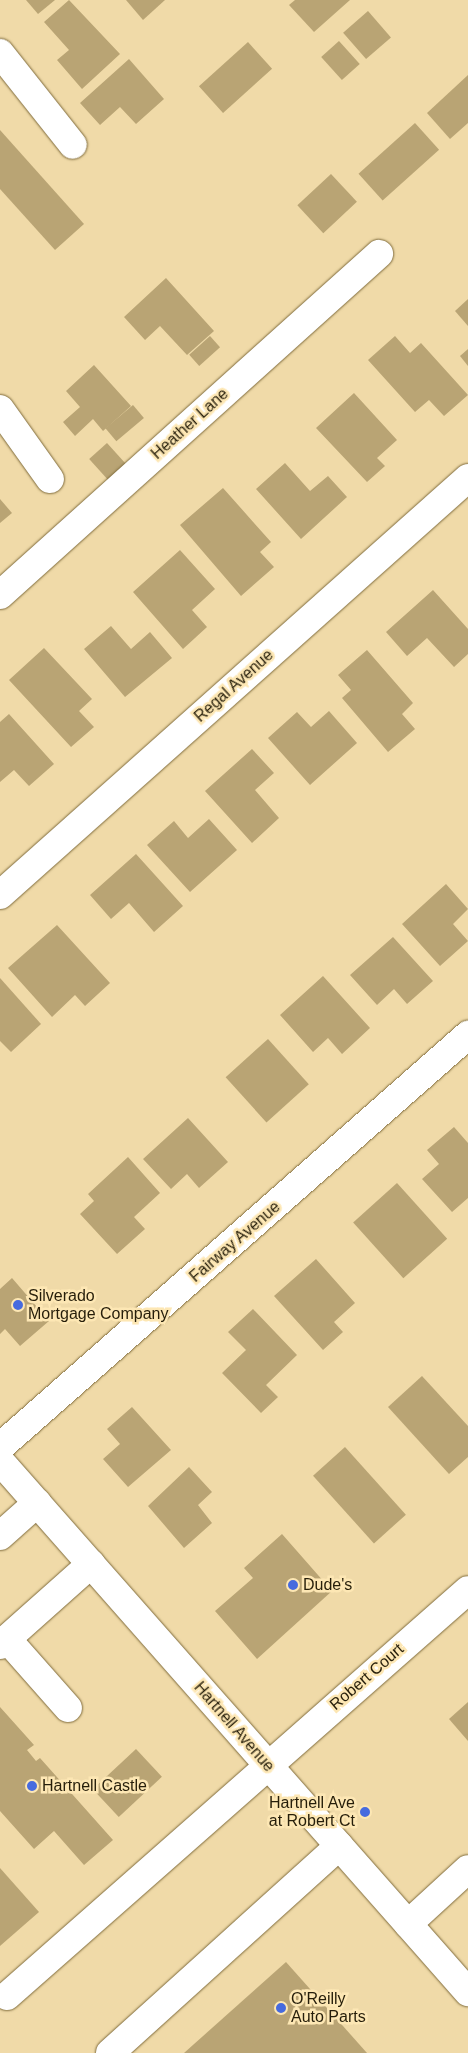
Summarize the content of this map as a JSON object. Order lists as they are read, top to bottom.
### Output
{
  "streets": {
    "street": [
      "Heather Lane",
      "Regal Avenue",
      "Fairway Avenue",
      "Robert Court",
      "Hartnell Avenue"
    ]
  },
  "crossings": [
    ["Robert Court", "Hartnell Avenue"]
  ],
  "places": [
    "Silverado Mortgage Company",
    "Dude's",
    "Hartnell Castle",
    "Hartnell Ave at Robert Ct",
    "O'Reilly Auto Parts"
  ]
}
